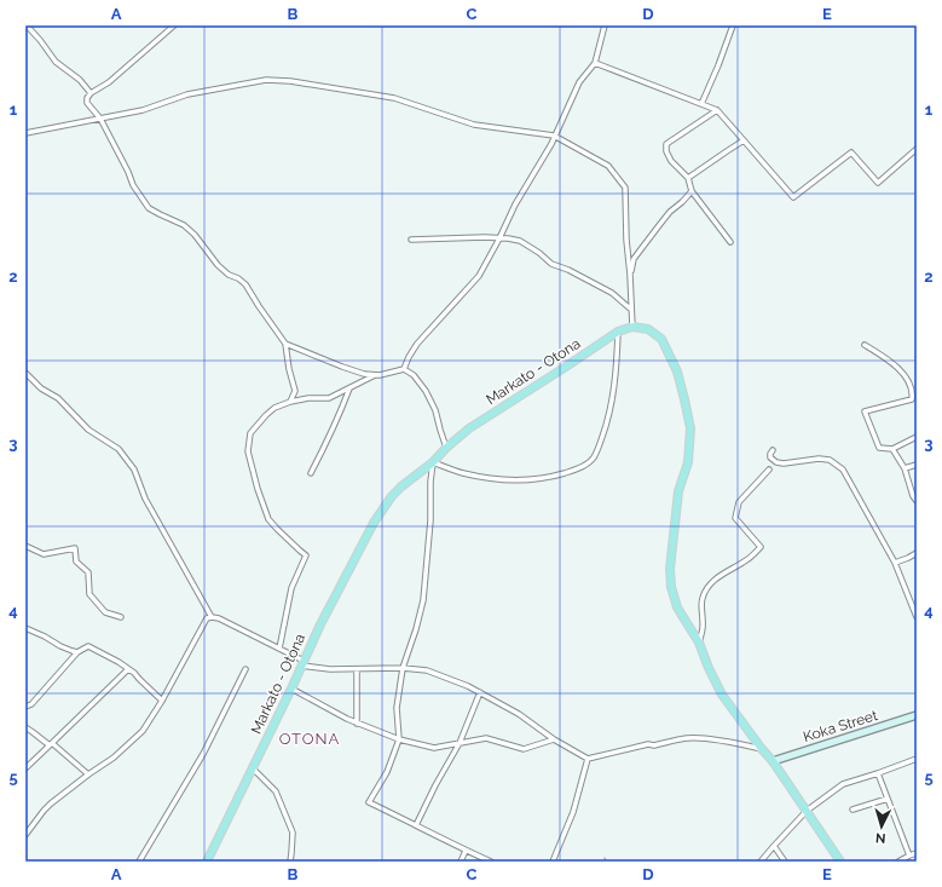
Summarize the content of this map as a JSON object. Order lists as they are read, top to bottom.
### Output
{
  "streets": {
    "main road": ["Markato - Otona", "Koka Street"]
  },
  "crossings": [
    ["Markato - Otona", "Koka Street"]
  ],
  "districts": ["OTONA"],
  "north": "bottom",
  "grid": {
    "columns": [
      "A",
      "B",
      "C",
      "D",
      "E"
    ],
    "rows": [
      "1",
      "2",
      "3",
      "4",
      "5"
    ]
  }
}
